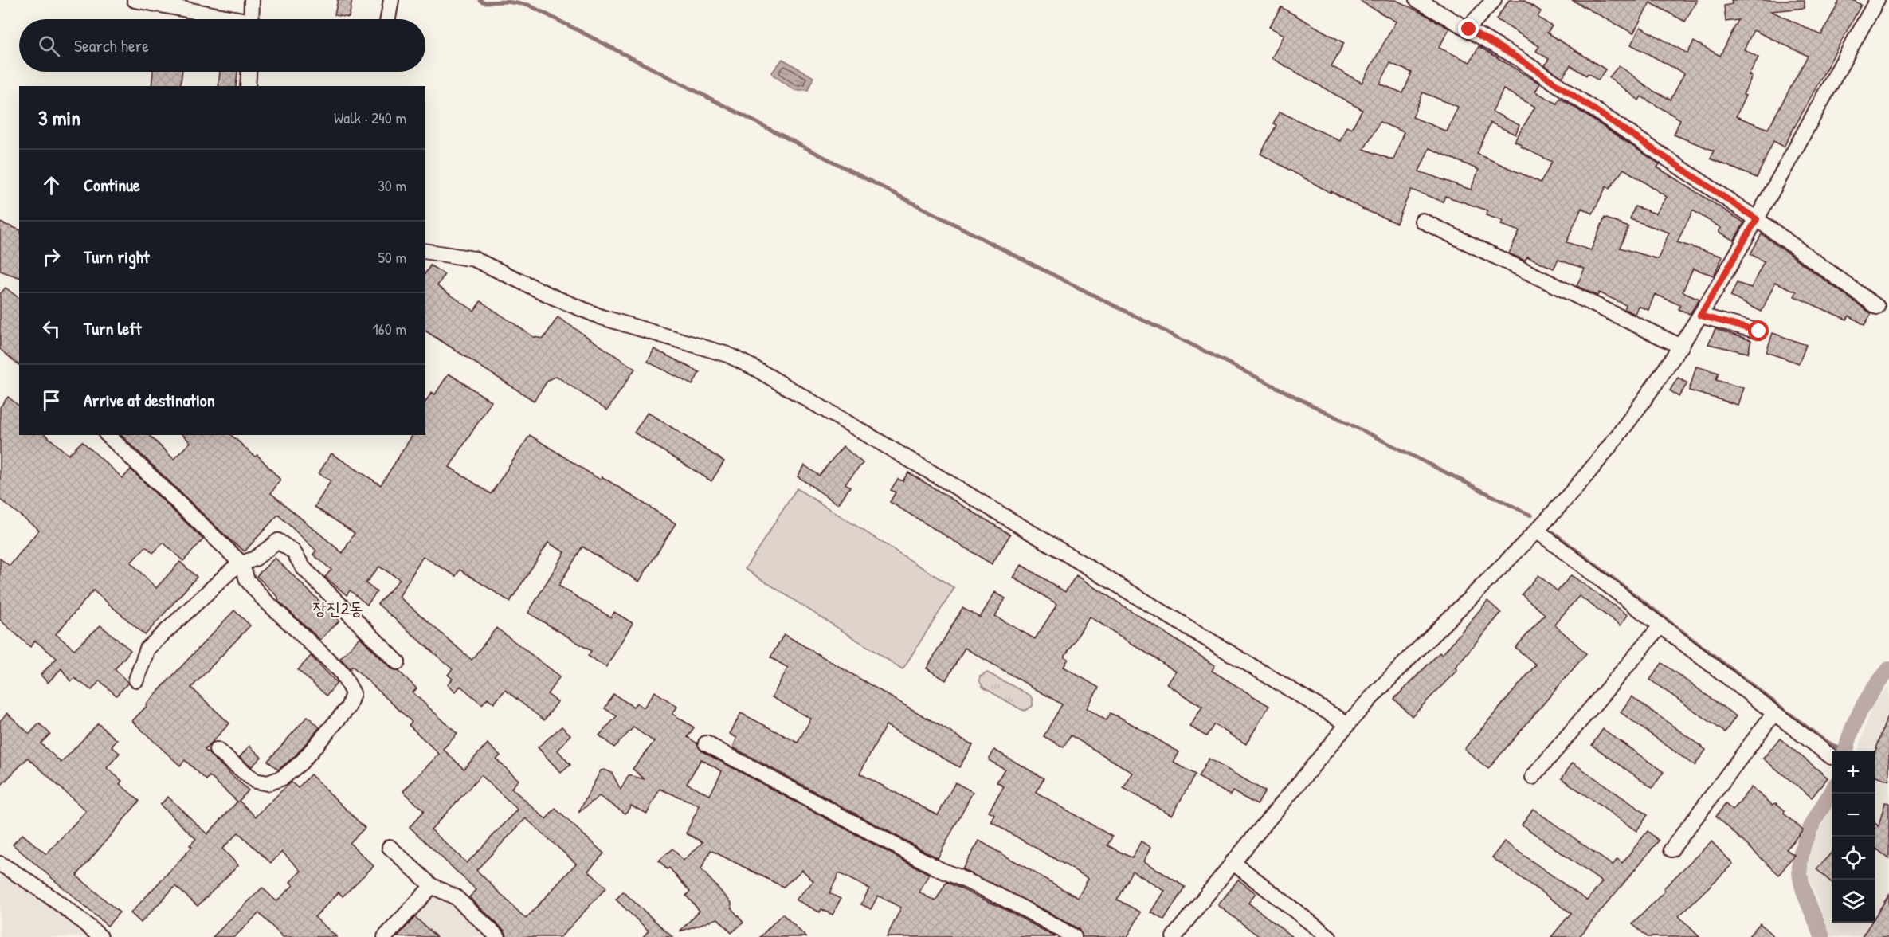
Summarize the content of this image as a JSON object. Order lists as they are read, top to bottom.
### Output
{
  "districts": ["장진2동"],
  "page": {
    "search": "Search here",
    "heading": ["3 min", "Walk · 240 m"],
    "list": [
      ["Continue", "30 m"],
      ["Turn right", "50 m"],
      ["Turn left", "160 m"],
      "Arrive at destination"
    ],
    "map_buttons": ["+", "−"]
  }
}
